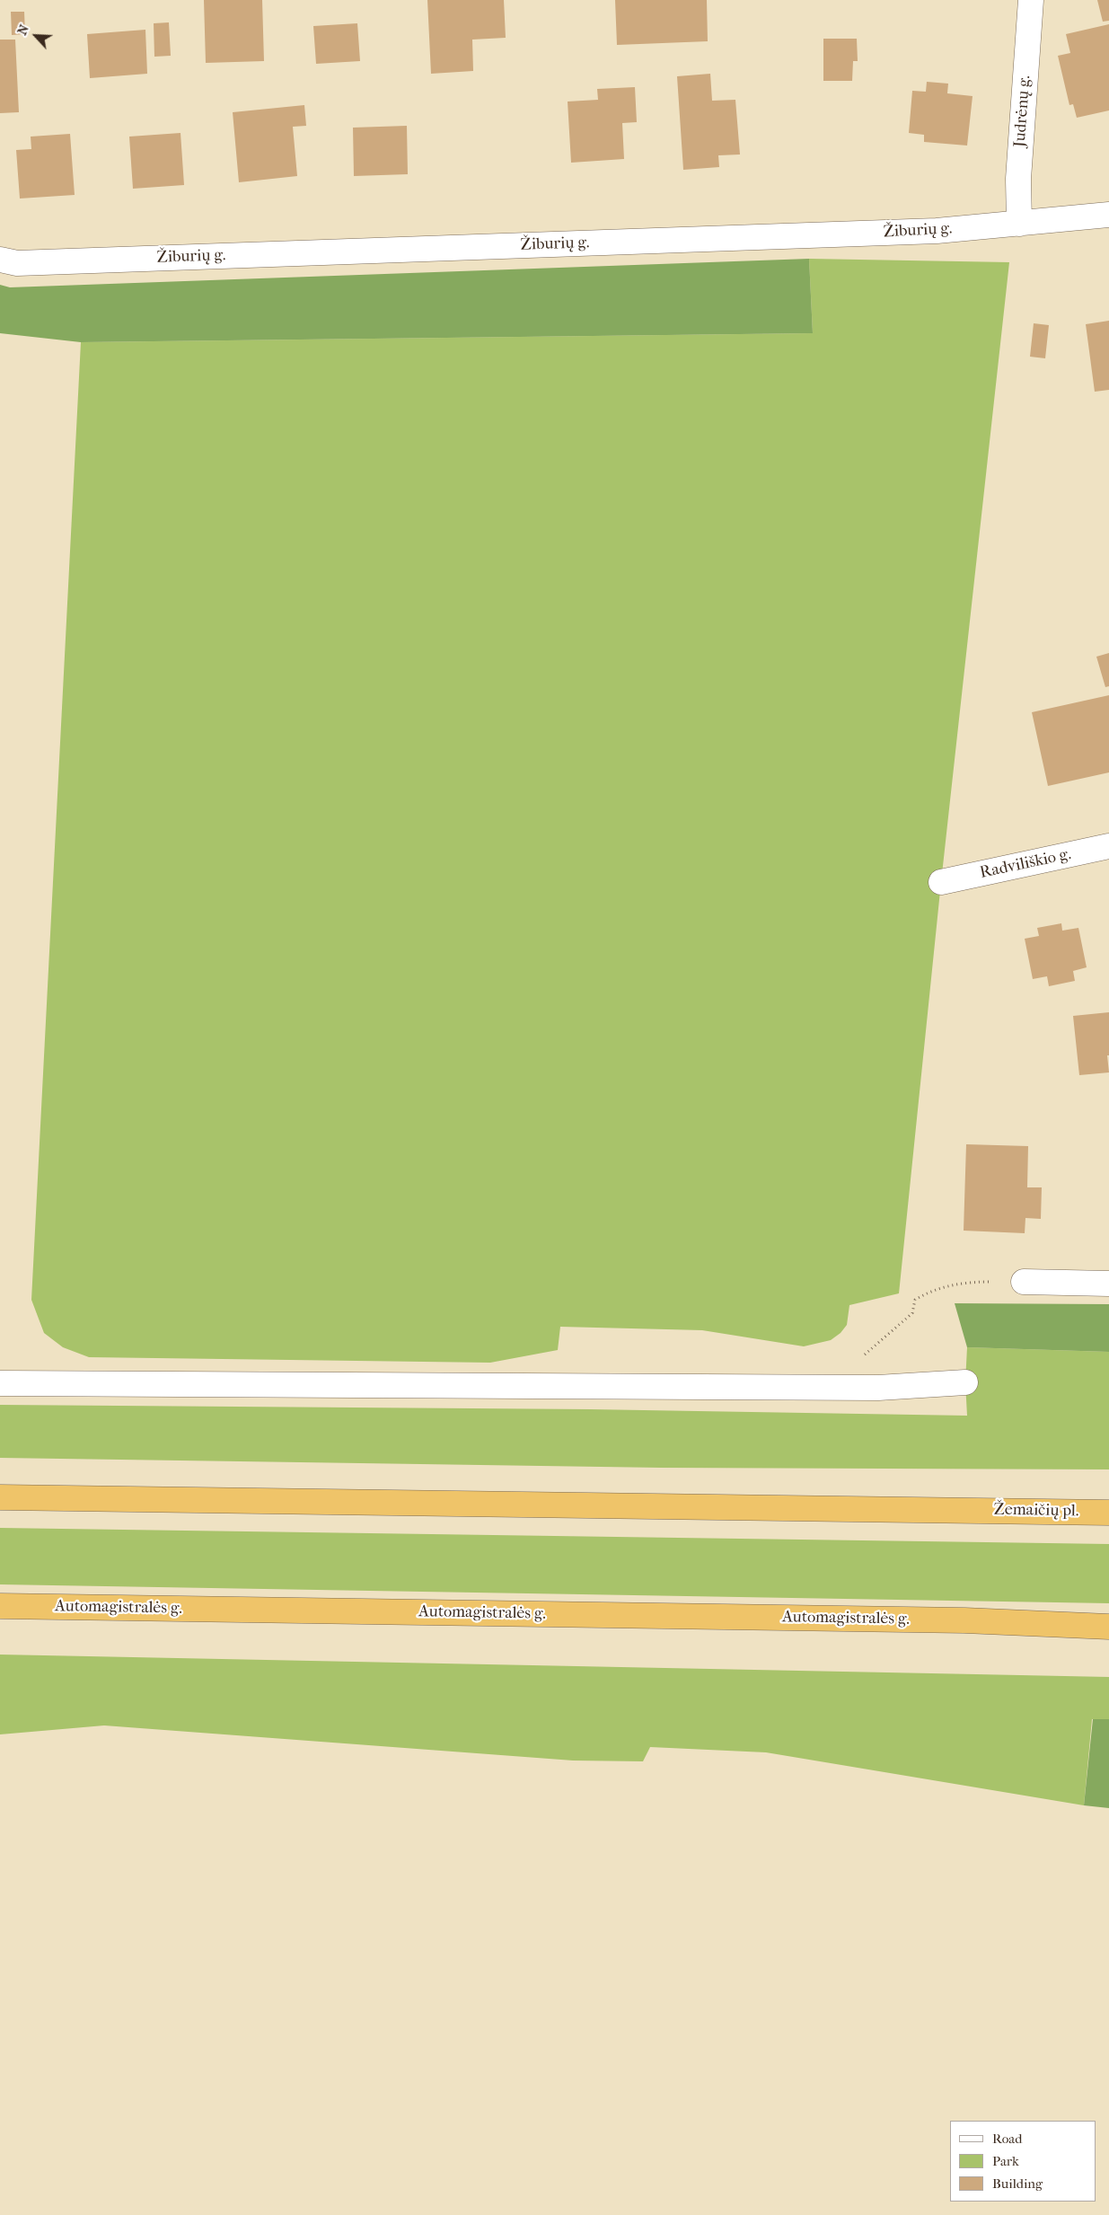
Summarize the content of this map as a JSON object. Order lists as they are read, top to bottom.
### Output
{
  "streets": {
    "highway": ["Žemaičių pl.", "Automagistralės g."],
    "street": ["Judrėnų g.", "Žiburių g.", "Radviliškio g."]
  },
  "crossings": [
    ["Judrėnų g.", "Žiburių g."]
  ],
  "legend": ["Road", "Park", "Building"],
  "north": "top left"
}
